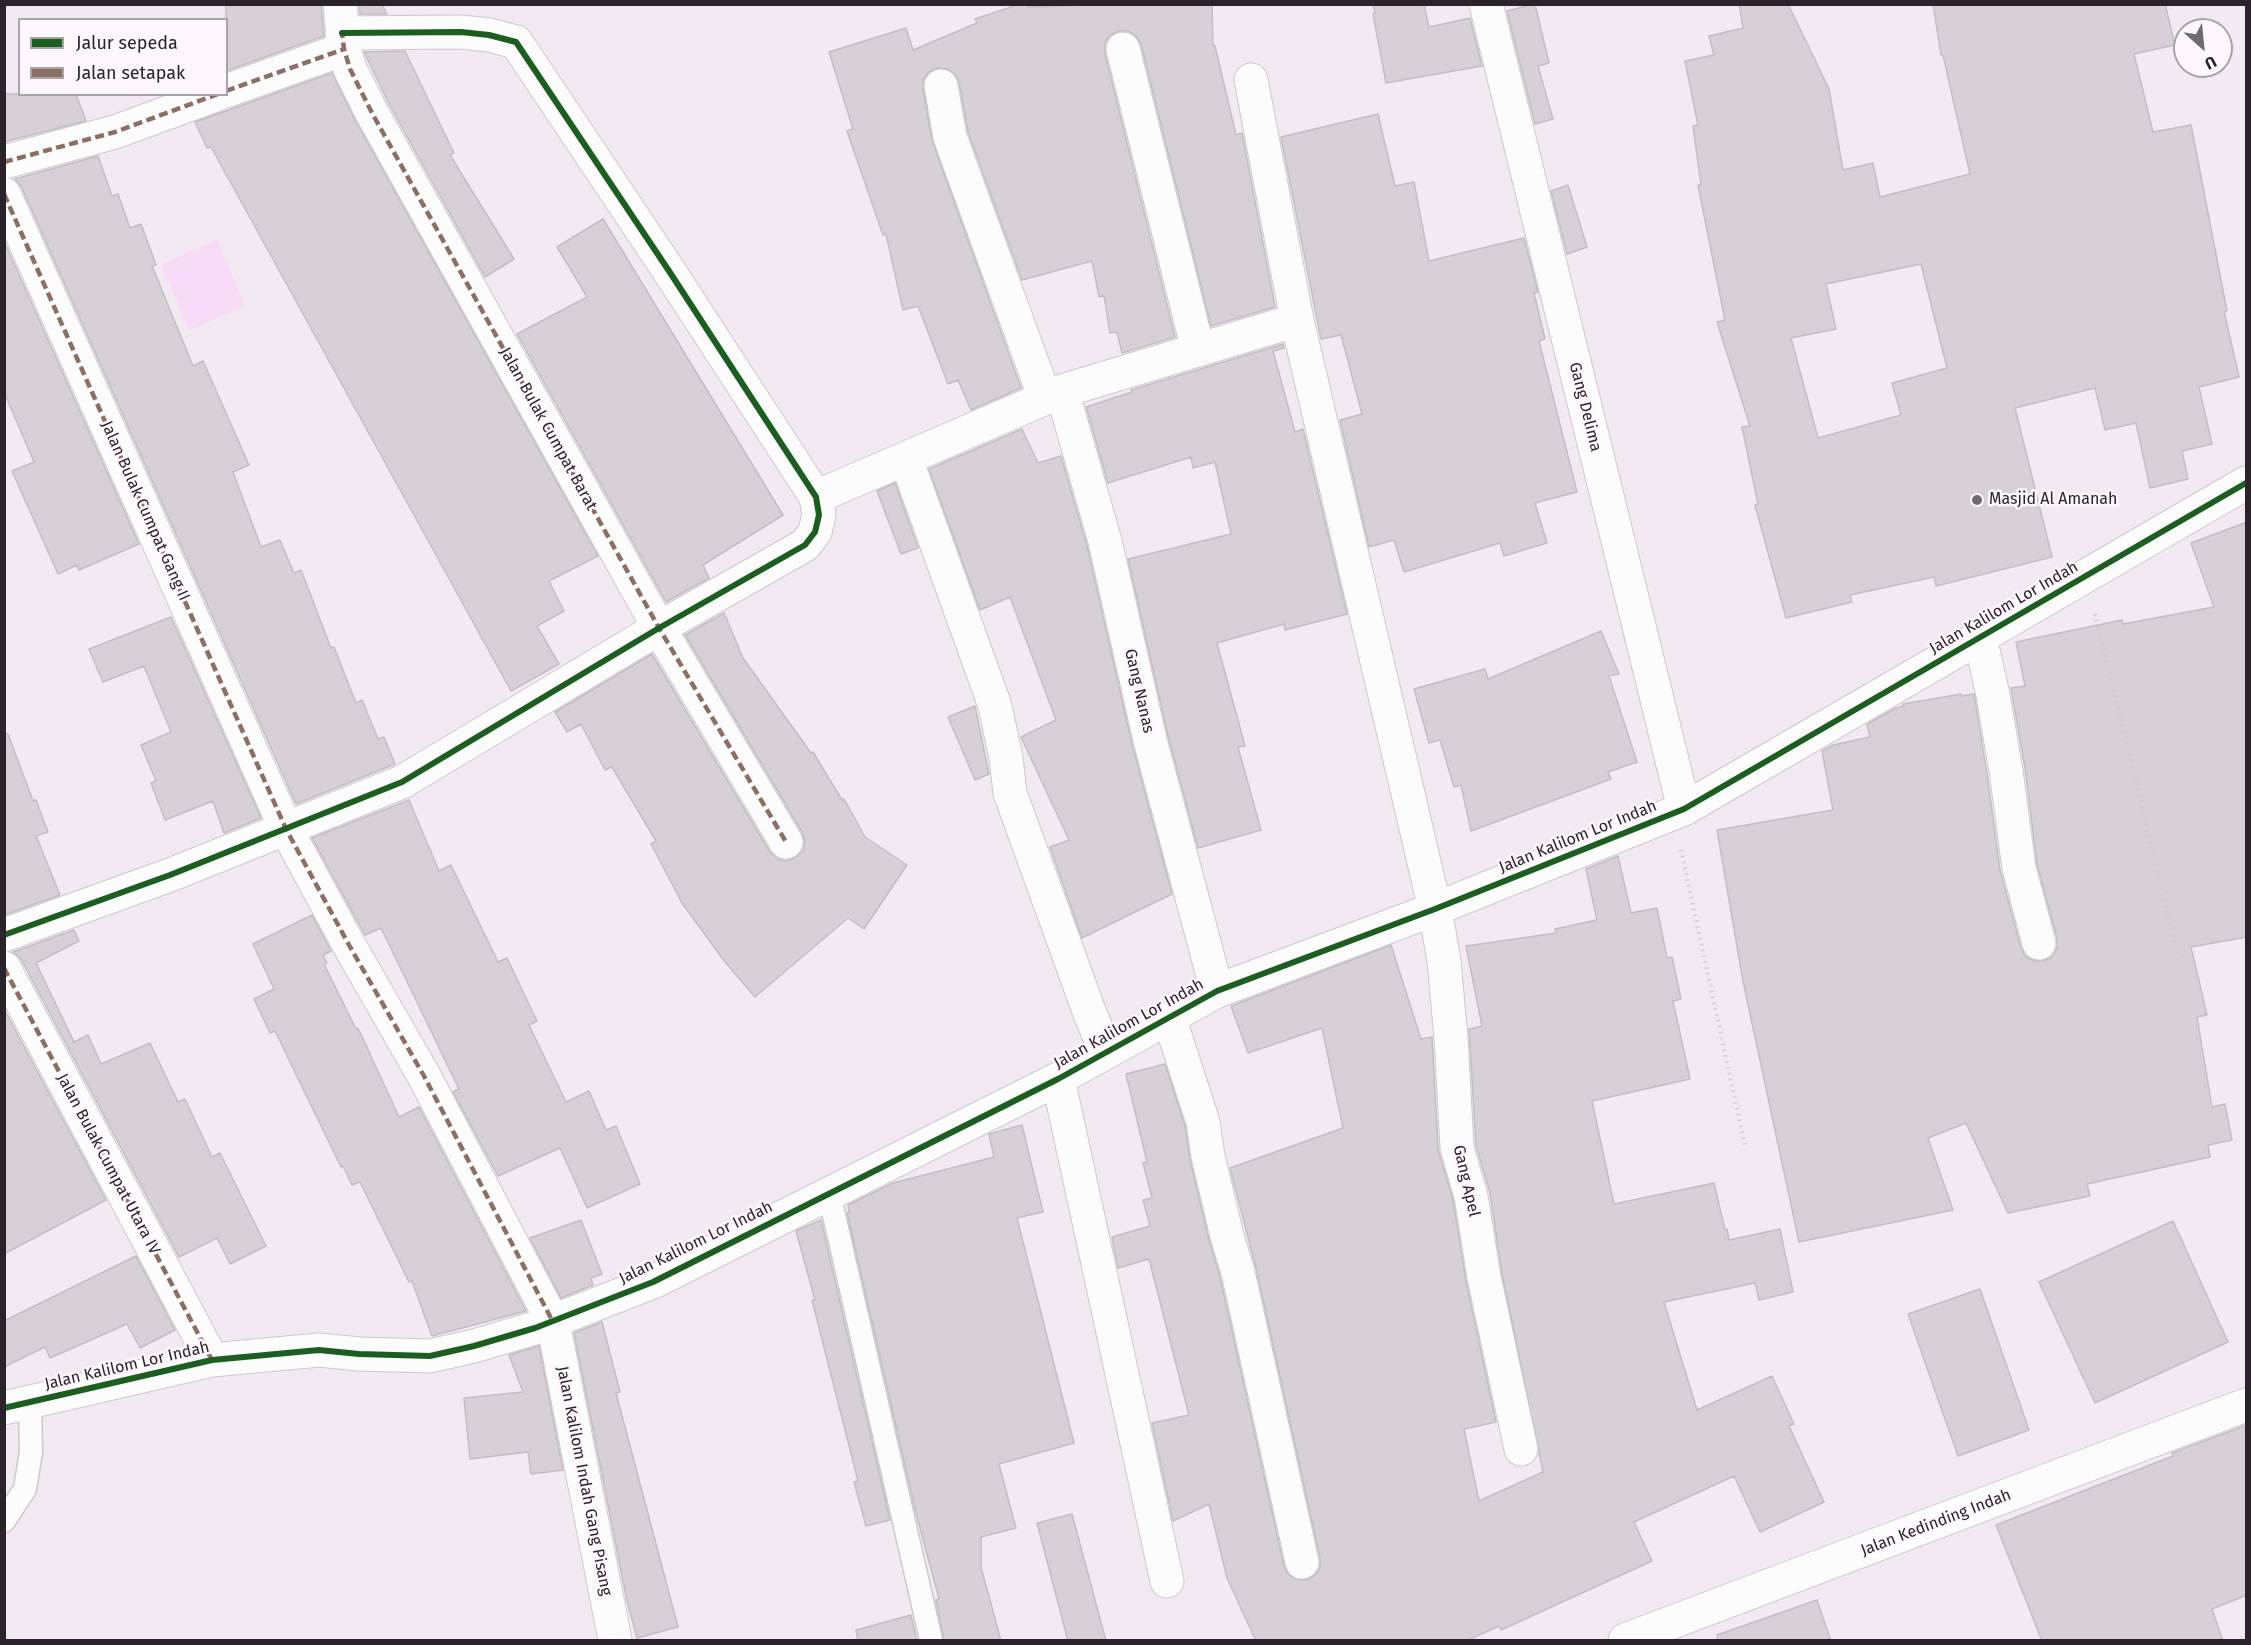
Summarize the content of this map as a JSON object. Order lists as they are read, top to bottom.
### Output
{
  "streets": {
    "street": [
      "Gang Delima",
      "Jalan Bulak Cumpat Barat",
      "Jalan Bulak Cumpat Gang II",
      "Jalan Kalilom Lor Indah",
      "Gang Nanas",
      "Jalan Bulak Cumpat Utara IV",
      "Gang Apel",
      "Jalan Kalilom Indah Gang Pisang",
      "Jalan Kedinding Indah"
    ]
  },
  "crossings": [
    ["Gang Delima", "Jalan Kalilom Lor Indah"],
    ["Jalan Bulak Cumpat Gang II", "Jalan Kalilom Lor Indah"],
    ["Jalan Bulak Cumpat Gang II", "Jalan Kalilom Indah Gang Pisang"],
    ["Jalan Kalilom Lor Indah", "Gang Nanas"],
    ["Jalan Kalilom Lor Indah", "Jalan Bulak Cumpat Utara IV"],
    ["Jalan Kalilom Lor Indah", "Gang Apel"],
    ["Jalan Kalilom Lor Indah", "Jalan Kalilom Indah Gang Pisang"]
  ],
  "places": ["Masjid Al Amanah"],
  "legend": ["Jalur sepeda", "Jalan setapak"],
  "north": "bottom right"
}
